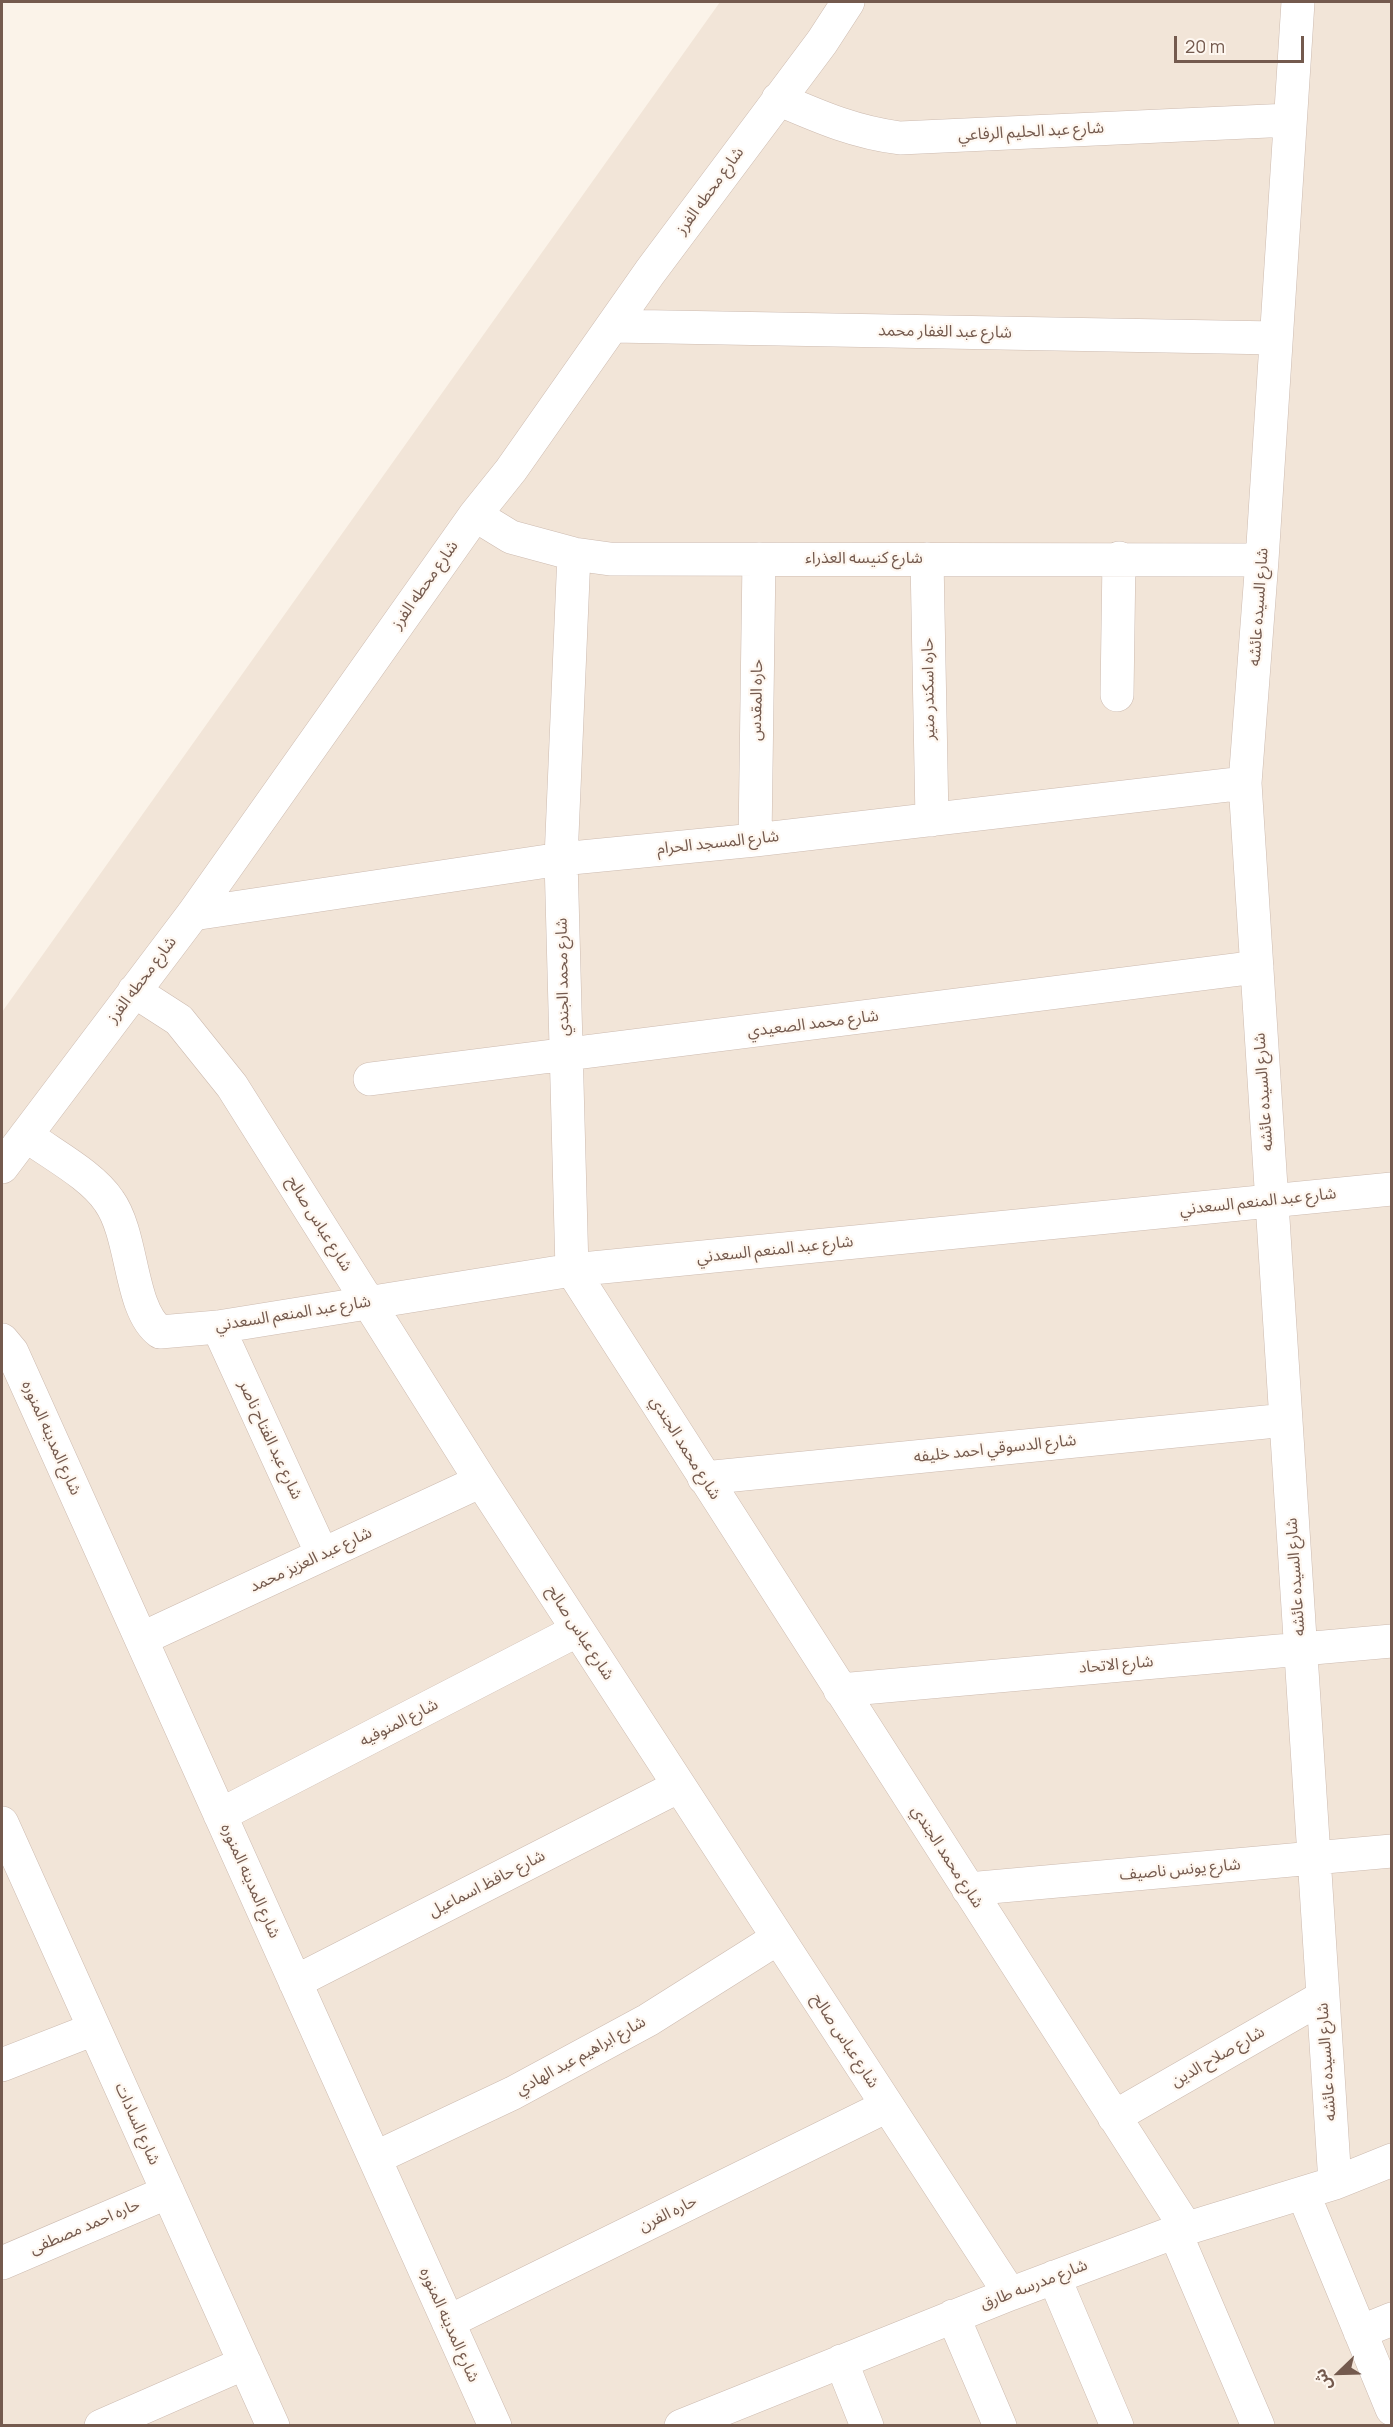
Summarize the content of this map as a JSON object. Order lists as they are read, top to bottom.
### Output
{
  "streets": {
    "street": [
      "شارع عبد الحليم الرفاعي",
      "شارع محطه الفرز",
      "شارع عبد الغفار محمد",
      "شارع كنيسه العذراء",
      "شارع السيده عائشه",
      "حاره اسكندر منير",
      "حاره المقدس",
      "شارع المسجد الحرام",
      "شارع محمد الجندي",
      "شارع محمد الصعيدي",
      "شارع عبد المنعم السعدني",
      "شارع عباس صالح",
      "شارع المدينه المنوره",
      "شارع عبد الفتاح ناصر",
      "شارع الدسوقي احمد خليفه",
      "شارع عبد العزيز محمد",
      "شارع الاتحاد",
      "شارع المنوفيه",
      "شارع يونس ناصيف",
      "شارع حافظ اسماعيل",
      "شارع ابراهيم عبد الهادي",
      "شارع صلاح الدين",
      "شارع السادات",
      "حاره الفرن",
      "حاره احمد مصطفى",
      "شارع مدرسه طارق"
    ]
  },
  "crossings": [
    ["شارع عبد الحليم الرفاعي", "شارع محطه الفرز"],
    ["شارع عبد الحليم الرفاعي", "شارع السيده عائشه"],
    ["شارع محطه الفرز", "شارع عبد الغفار محمد"],
    ["شارع محطه الفرز", "شارع كنيسه العذراء"],
    ["شارع محطه الفرز", "شارع المسجد الحرام"],
    ["شارع محطه الفرز", "شارع عبد المنعم السعدني"],
    ["شارع محطه الفرز", "شارع عباس صالح"],
    ["شارع عبد الغفار محمد", "شارع السيده عائشه"],
    ["شارع كنيسه العذراء", "شارع السيده عائشه"],
    ["شارع كنيسه العذراء", "حاره اسكندر منير"],
    ["شارع كنيسه العذراء", "حاره المقدس"],
    ["شارع كنيسه العذراء", "شارع محمد الجندي"],
    ["شارع السيده عائشه", "شارع المسجد الحرام"],
    ["شارع السيده عائشه", "شارع محمد الصعيدي"],
    ["شارع السيده عائشه", "شارع عبد المنعم السعدني"],
    ["شارع السيده عائشه", "شارع الدسوقي احمد خليفه"],
    ["شارع السيده عائشه", "شارع الاتحاد"],
    ["شارع السيده عائشه", "شارع يونس ناصيف"],
    ["شارع السيده عائشه", "شارع صلاح الدين"],
    ["شارع السيده عائشه", "شارع مدرسه طارق"],
    ["حاره اسكندر منير", "شارع المسجد الحرام"],
    ["حاره المقدس", "شارع المسجد الحرام"],
    ["شارع المسجد الحرام", "شارع محمد الجندي"],
    ["شارع محمد الجندي", "شارع محمد الصعيدي"],
    ["شارع محمد الجندي", "شارع عبد المنعم السعدني"],
    ["شارع محمد الجندي", "شارع الدسوقي احمد خليفه"],
    ["شارع محمد الجندي", "شارع الاتحاد"],
    ["شارع محمد الجندي", "شارع يونس ناصيف"],
    ["شارع محمد الجندي", "شارع صلاح الدين"],
    ["شارع محمد الجندي", "شارع مدرسه طارق"],
    ["شارع عبد المنعم السعدني", "شارع عباس صالح"],
    ["شارع عبد المنعم السعدني", "شارع عبد الفتاح ناصر"],
    ["شارع عباس صالح", "شارع عبد العزيز محمد"],
    ["شارع عباس صالح", "شارع المنوفيه"],
    ["شارع عباس صالح", "شارع حافظ اسماعيل"],
    ["شارع عباس صالح", "شارع ابراهيم عبد الهادي"],
    ["شارع عباس صالح", "حاره الفرن"],
    ["شارع عباس صالح", "شارع مدرسه طارق"],
    ["شارع المدينه المنوره", "شارع عبد العزيز محمد"],
    ["شارع المدينه المنوره", "شارع المنوفيه"],
    ["شارع المدينه المنوره", "شارع حافظ اسماعيل"],
    ["شارع المدينه المنوره", "شارع ابراهيم عبد الهادي"],
    ["شارع المدينه المنوره", "حاره الفرن"],
    ["شارع عبد الفتاح ناصر", "شارع عبد العزيز محمد"],
    ["شارع السادات", "حاره احمد مصطفى"]
  ],
  "scale_bar": "20 m",
  "north": "bottom left"
}
